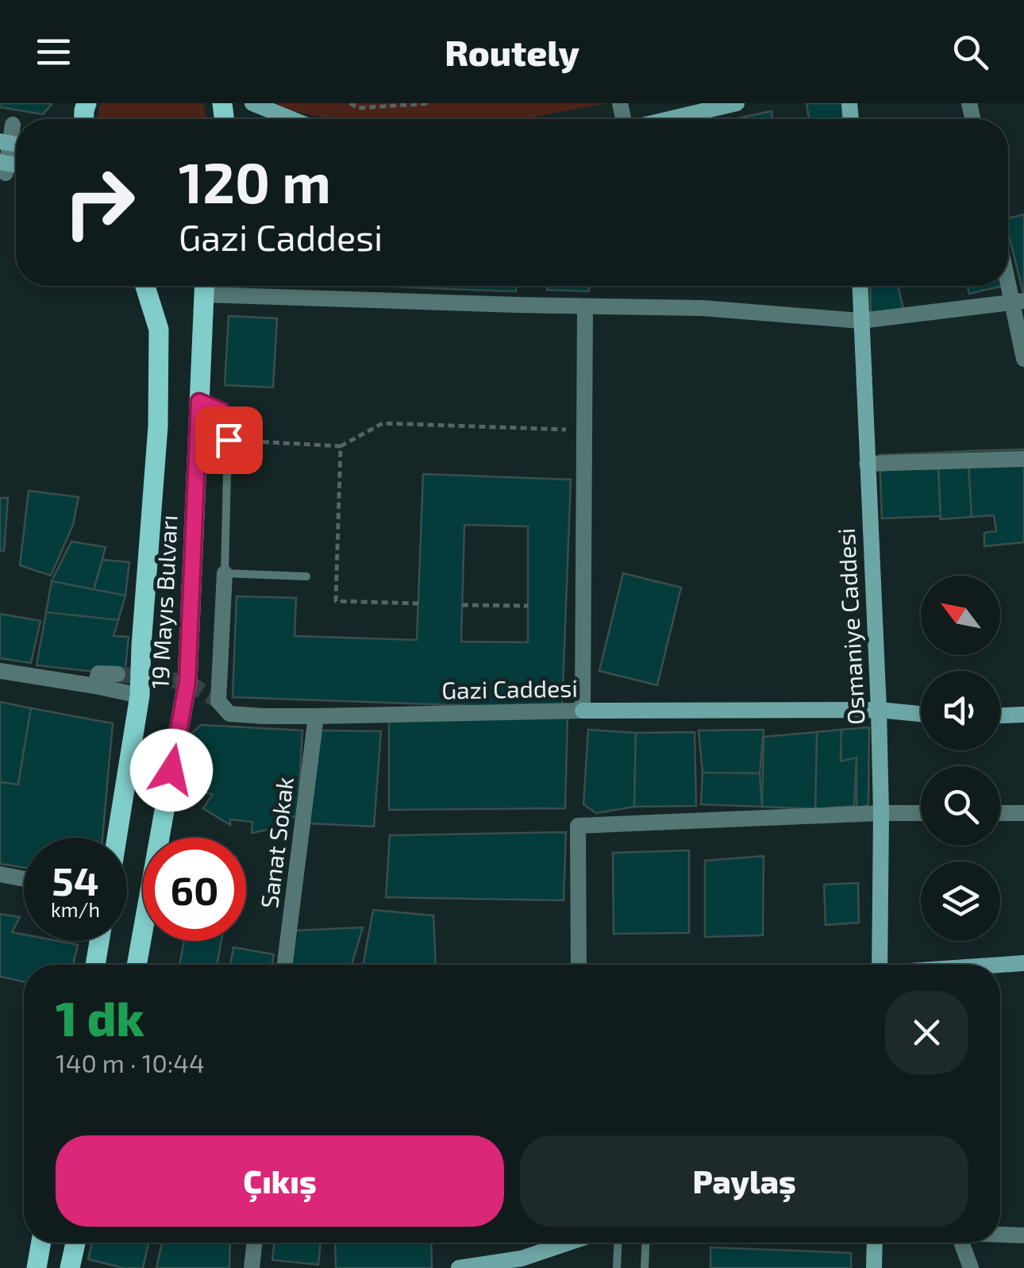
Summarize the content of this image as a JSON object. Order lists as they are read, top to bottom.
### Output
{
  "streets": {
    "main road": ["19 Mayıs Bulvarı"],
    "street": ["Osmaniye Caddesi", "Gazi Caddesi", "Sanat Sokak"]
  },
  "crossings": [
    ["19 Mayıs Bulvarı", "Gazi Caddesi"],
    ["Osmaniye Caddesi", "Gazi Caddesi"],
    ["Gazi Caddesi", "Sanat Sokak"]
  ],
  "north": "top left",
  "page": {
    "header": "Routely",
    "turn": ["120 m", "Gazi Caddesi"],
    "speed": "54 km/h",
    "limit": "60",
    "heading": ["1 dk", "140 m · 10:44"],
    "buttons": ["Çıkış", "Paylaş"]
  }
}
